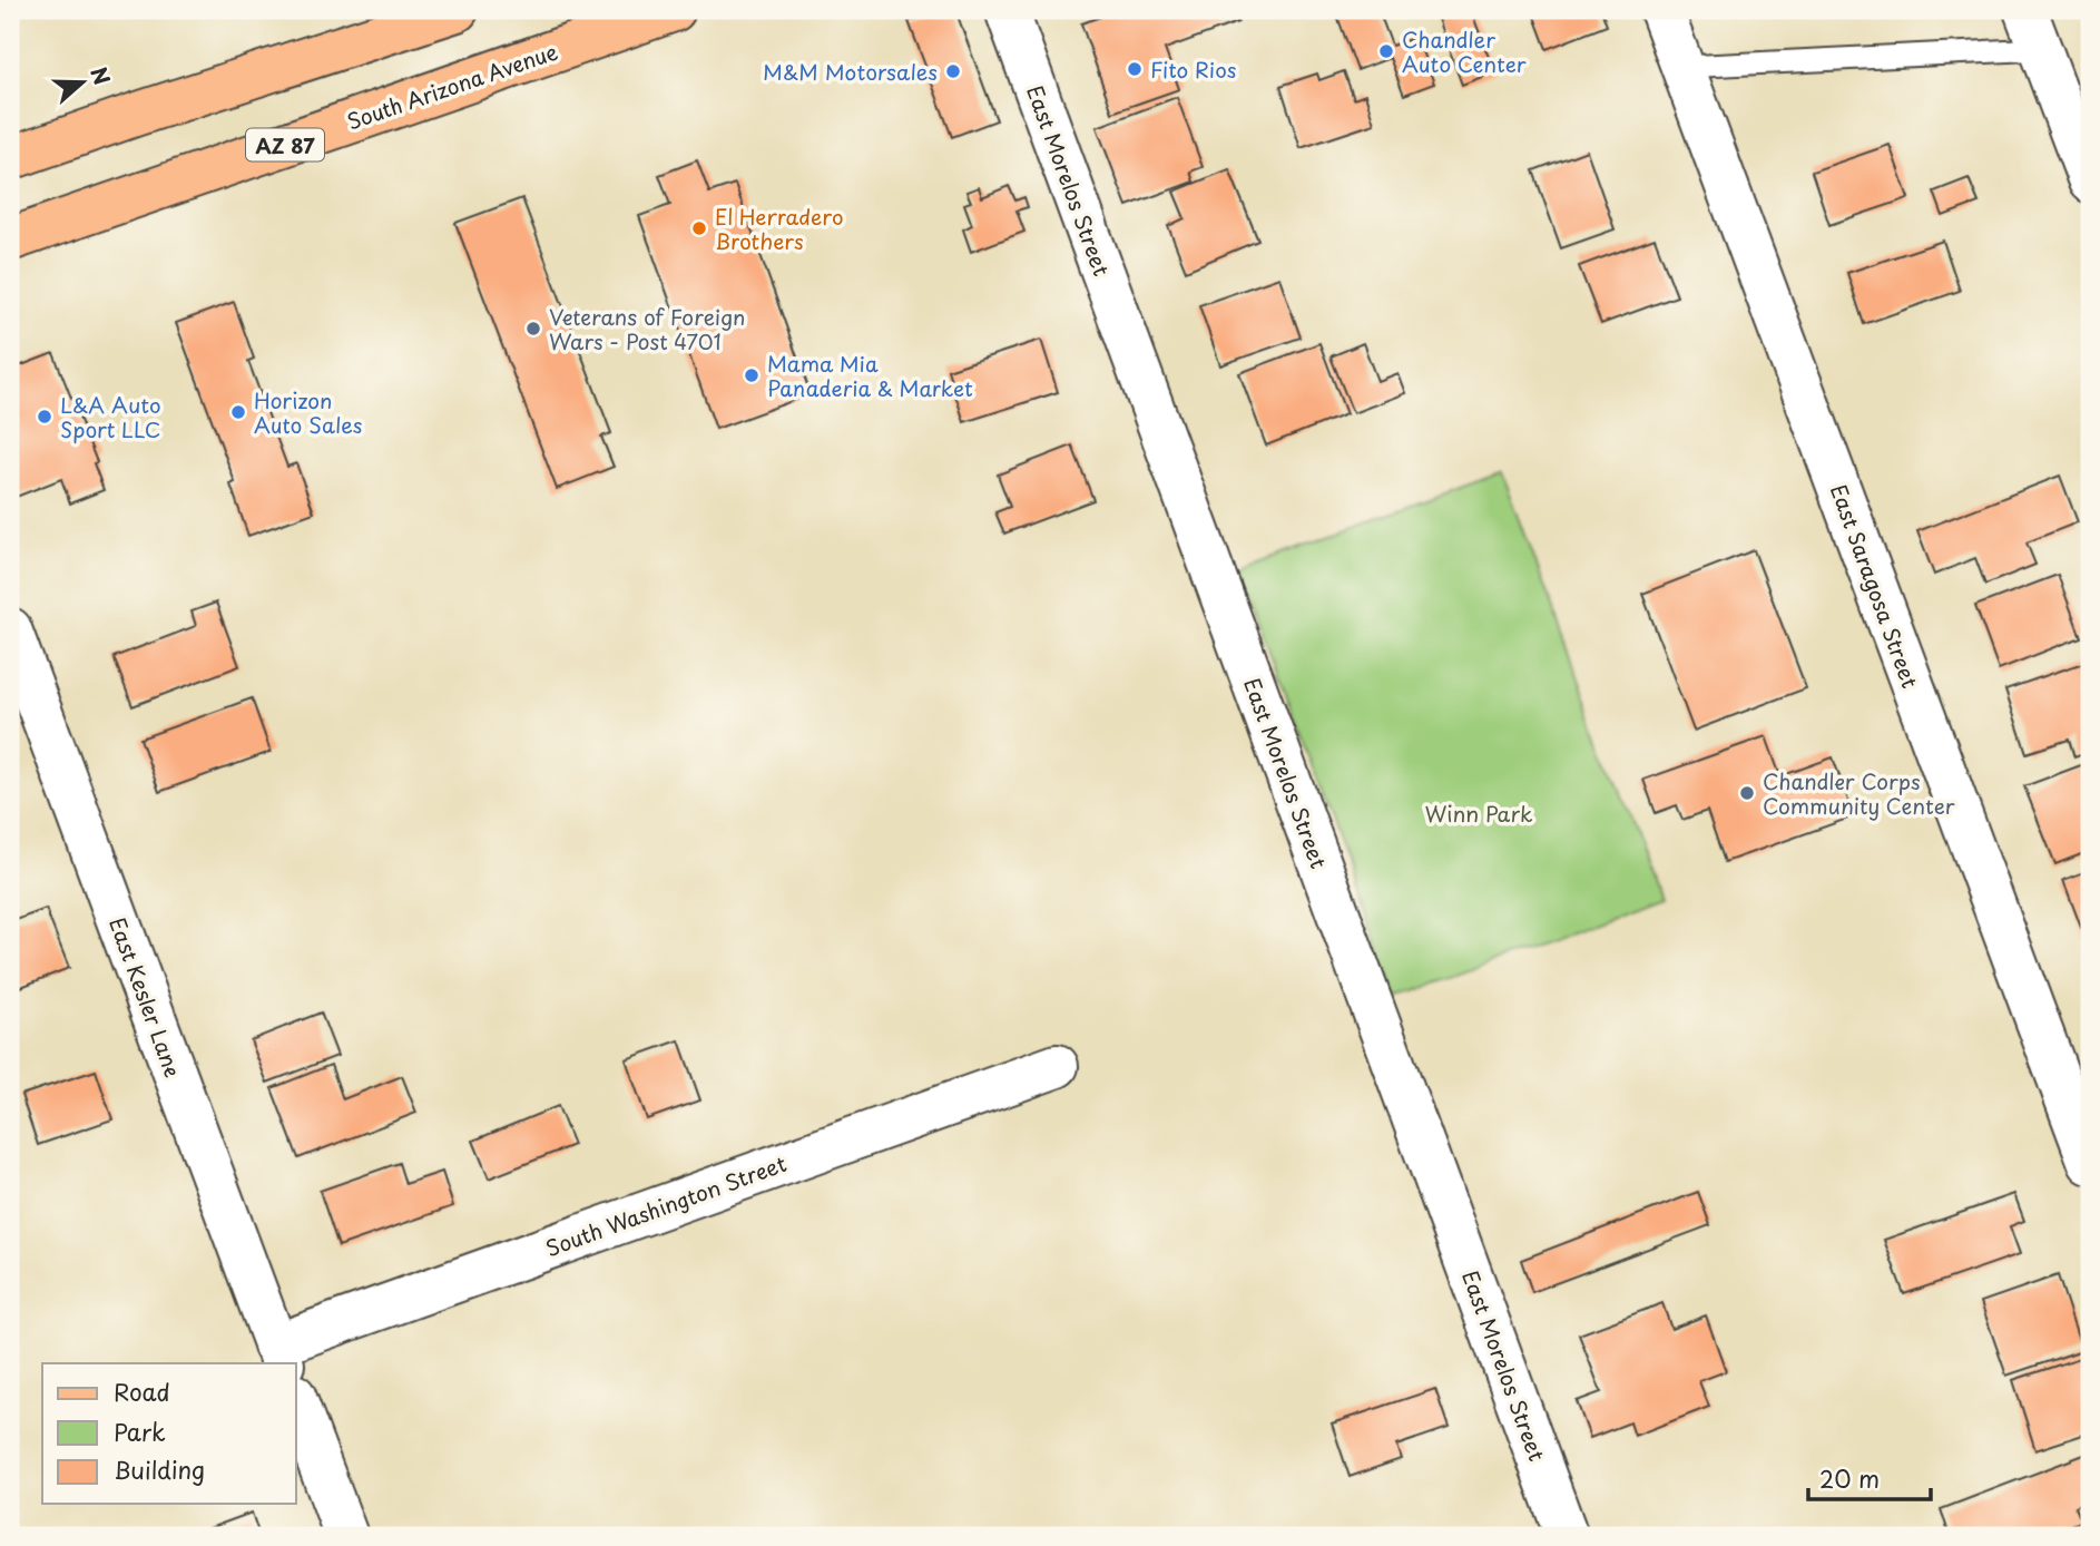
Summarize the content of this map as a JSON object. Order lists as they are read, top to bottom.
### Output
{
  "streets": {
    "main road": ["South Arizona Avenue", "AZ 87"],
    "street": [
      "East Morelos Street",
      "East Saragosa Street",
      "East Kesler Lane",
      "South Washington Street"
    ]
  },
  "crossings": [
    ["East Kesler Lane", "South Washington Street"]
  ],
  "parks": ["Winn Park"],
  "places": [
    "Chandler Auto Center",
    "Fito Rios",
    "M&M Motorsales",
    "El Herradero Brothers",
    "Veterans of Foreign Wars - Post 4701",
    "Mama Mia Panaderia & Market",
    "Horizon Auto Sales",
    "L&A Auto Sport LLC",
    "Chandler Corps Community Center"
  ],
  "legend": ["Road", "Park", "Building"],
  "scale_bar": "20 m",
  "north": "right"
}
